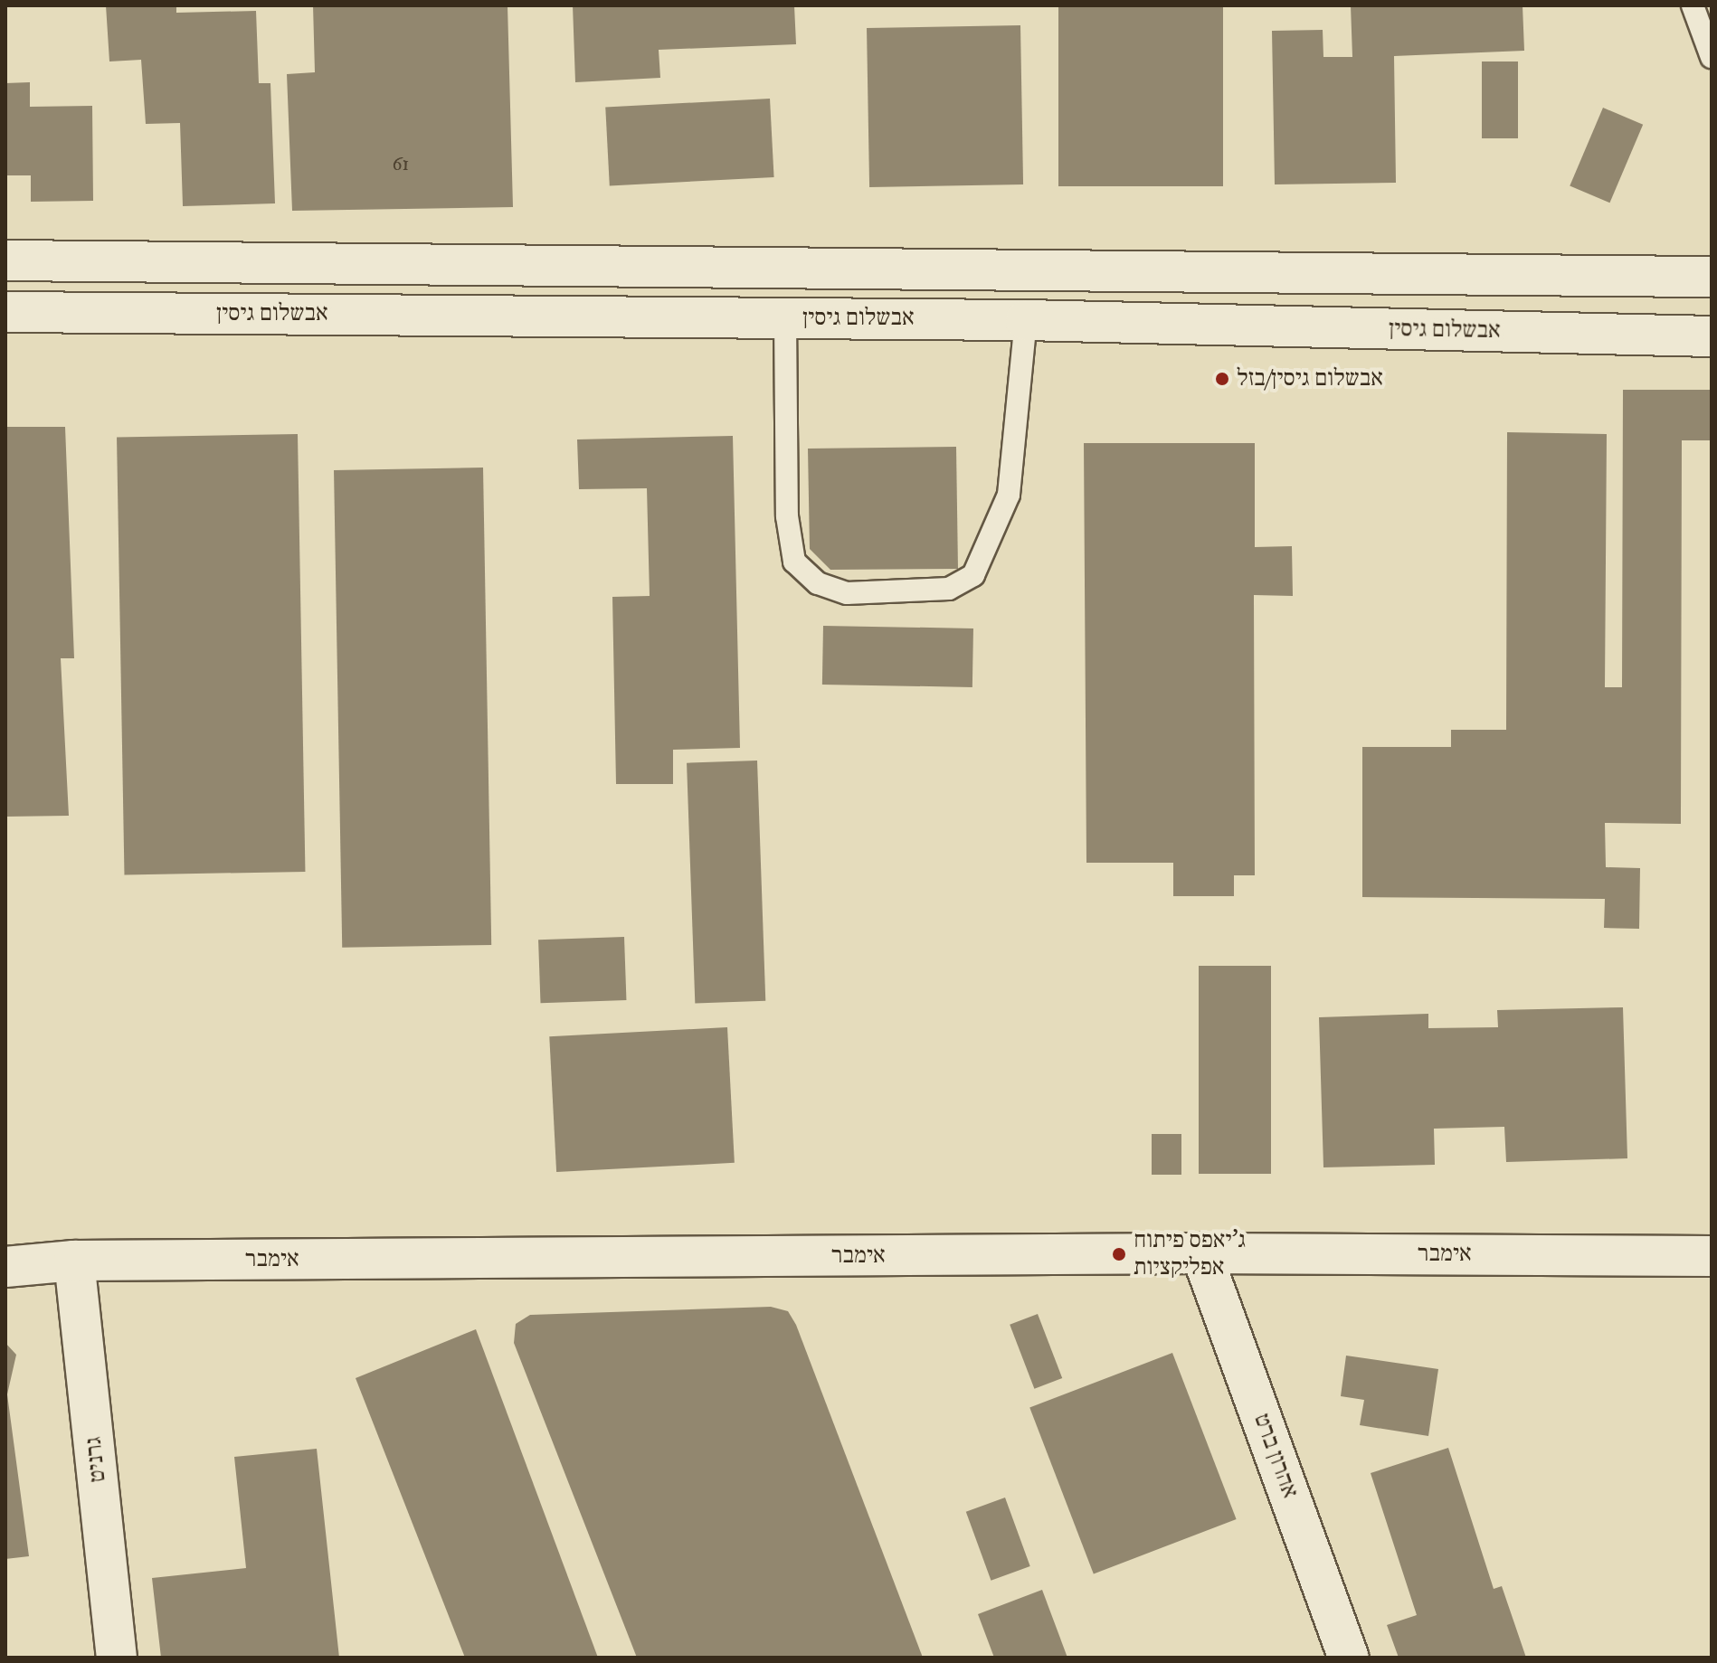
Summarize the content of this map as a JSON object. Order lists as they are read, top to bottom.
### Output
{
  "streets": {
    "street": [
      "אבשלום גיסין",
      "אימבר",
      "אהרון ברט",
      "גרניט"
    ]
  },
  "crossings": [
    ["אימבר", "אהרון ברט"],
    ["אימבר", "גרניט"]
  ],
  "places": ["אבשלום גיסין/בזל", "ג'יאפס פיתוח אפליקציות"],
  "house_numbers": ["61"]
}
